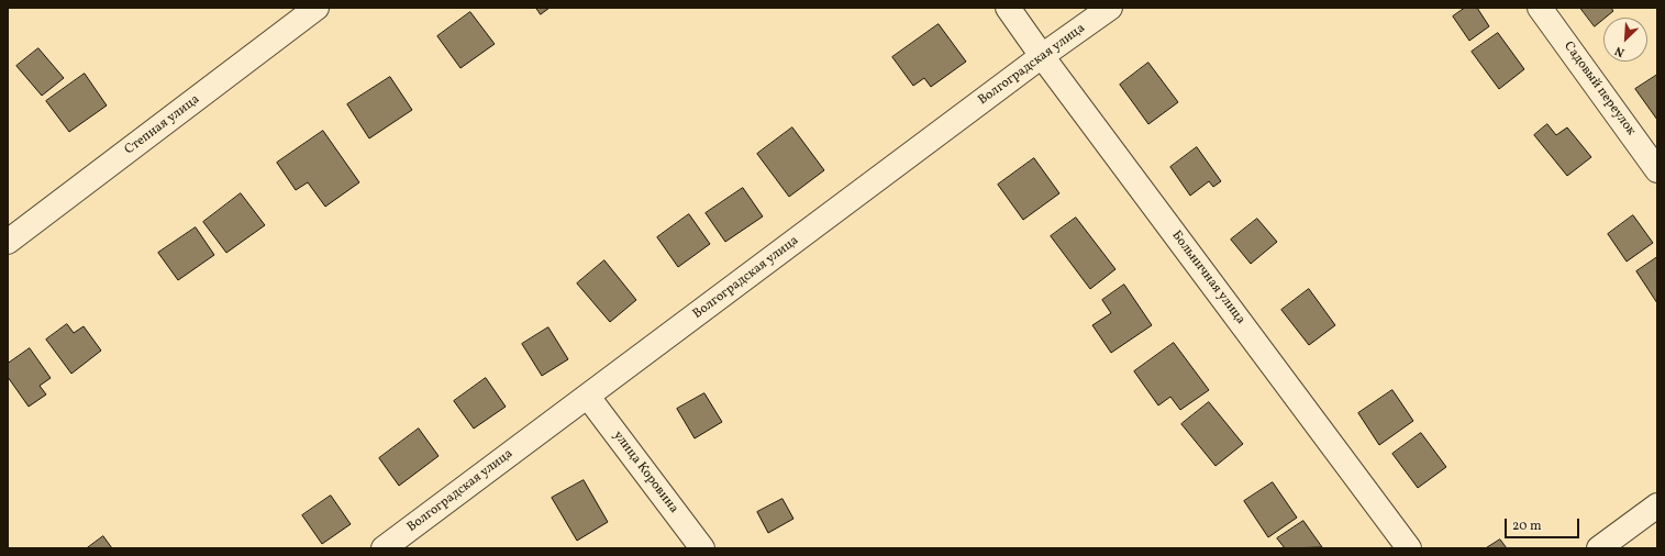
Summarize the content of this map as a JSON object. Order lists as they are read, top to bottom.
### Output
{
  "streets": {
    "street": [
      "Волгоградская улица",
      "Садовый переулок",
      "Степная улица",
      "Больничная улица",
      "улица Коровина"
    ]
  },
  "crossings": [
    ["Волгоградская улица", "Больничная улица"],
    ["Волгоградская улица", "улица Коровина"]
  ],
  "scale_bar": "20 m",
  "north": "bottom left"
}
